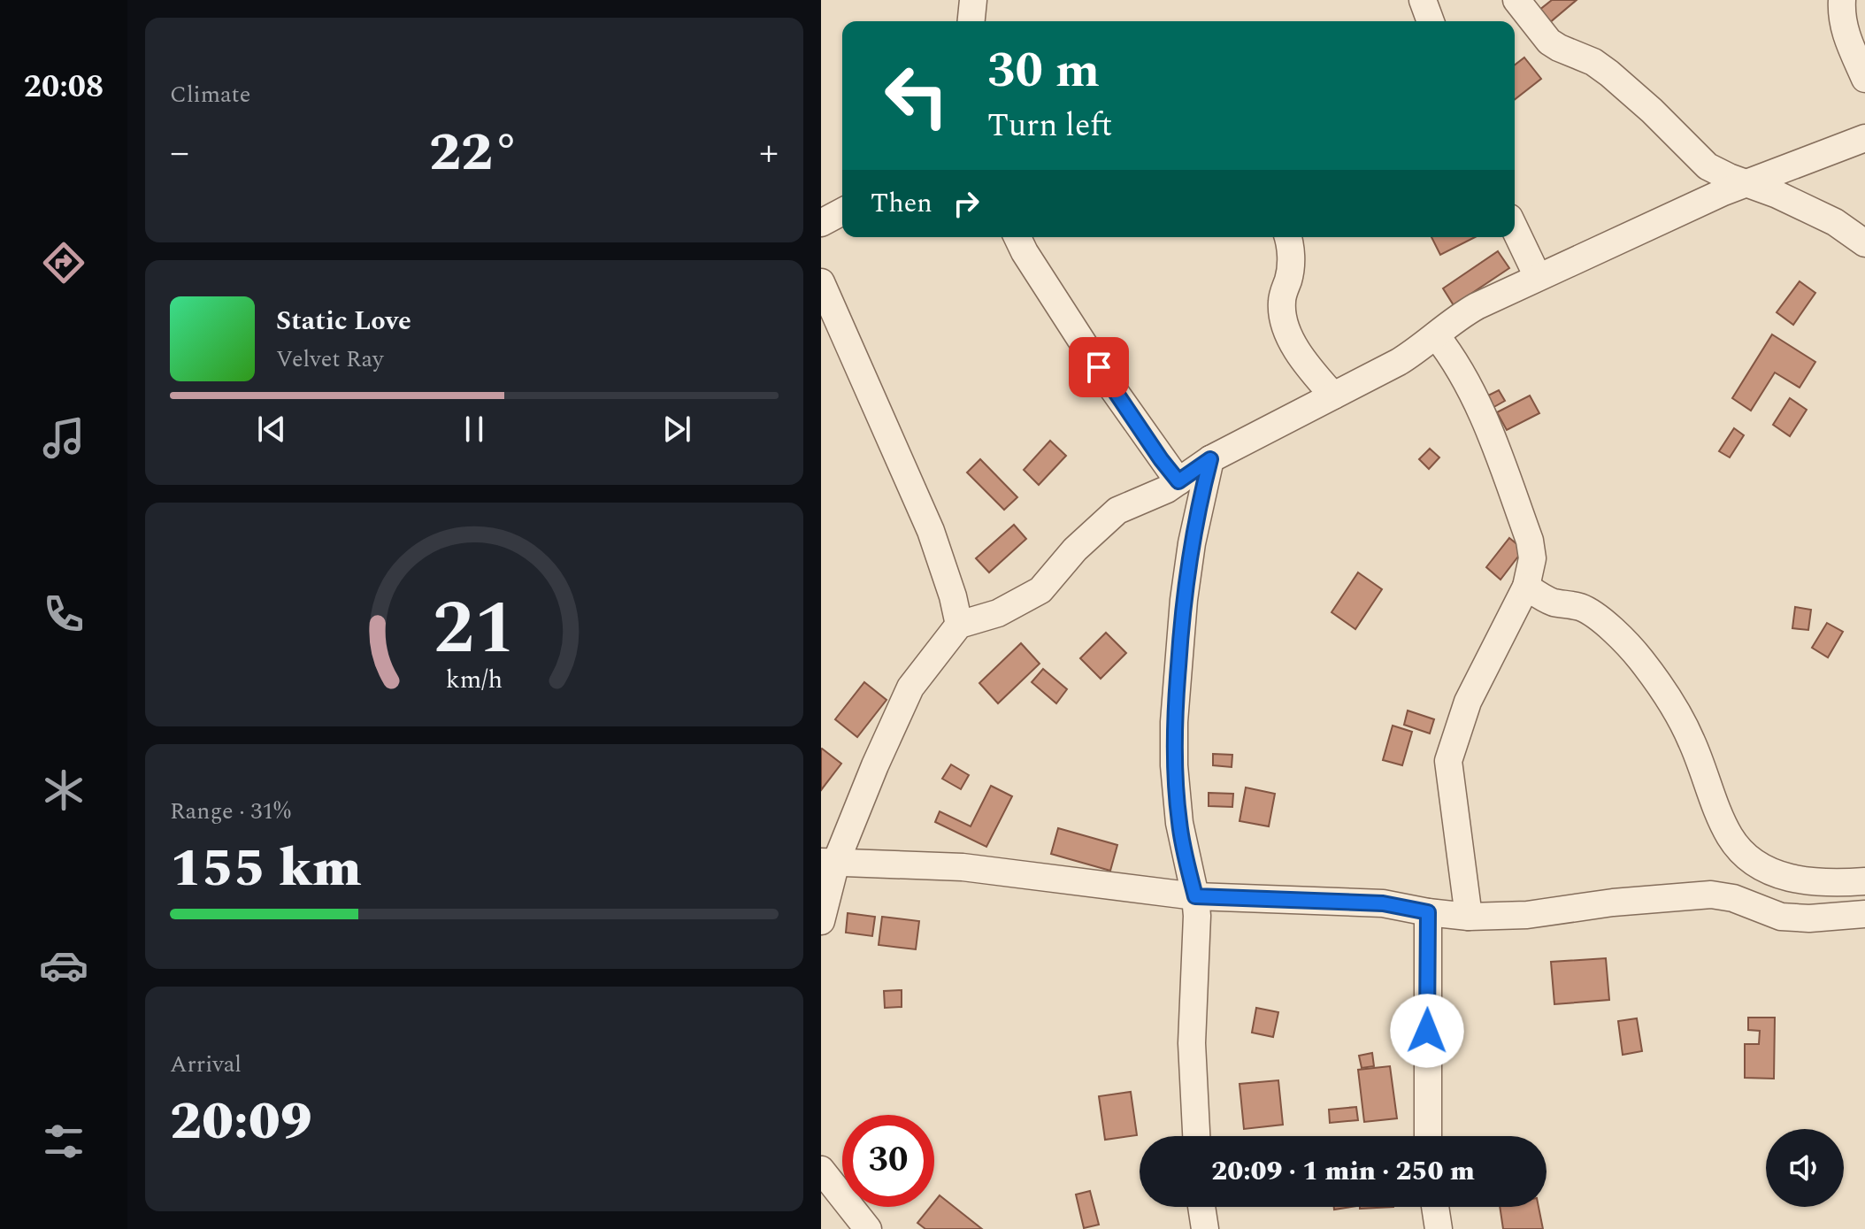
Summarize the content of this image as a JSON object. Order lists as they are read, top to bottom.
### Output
{
  "page": {
    "tabs": "20:08",
    "tile": [
      "Climate",
      ["Range · 31%", "155 km"],
      ["Arrival", "20:09"]
    ],
    "turn": ["30 m", "Turn left"],
    "heat": ["−", "22°", "+"],
    "then": "Then",
    "song": ["Static Love", "Velvet Ray"],
    "limit": "30",
    "trip": "20:09 · 1 min · 250 m",
    "gauge": ["21", "km/h"]
  }
}
